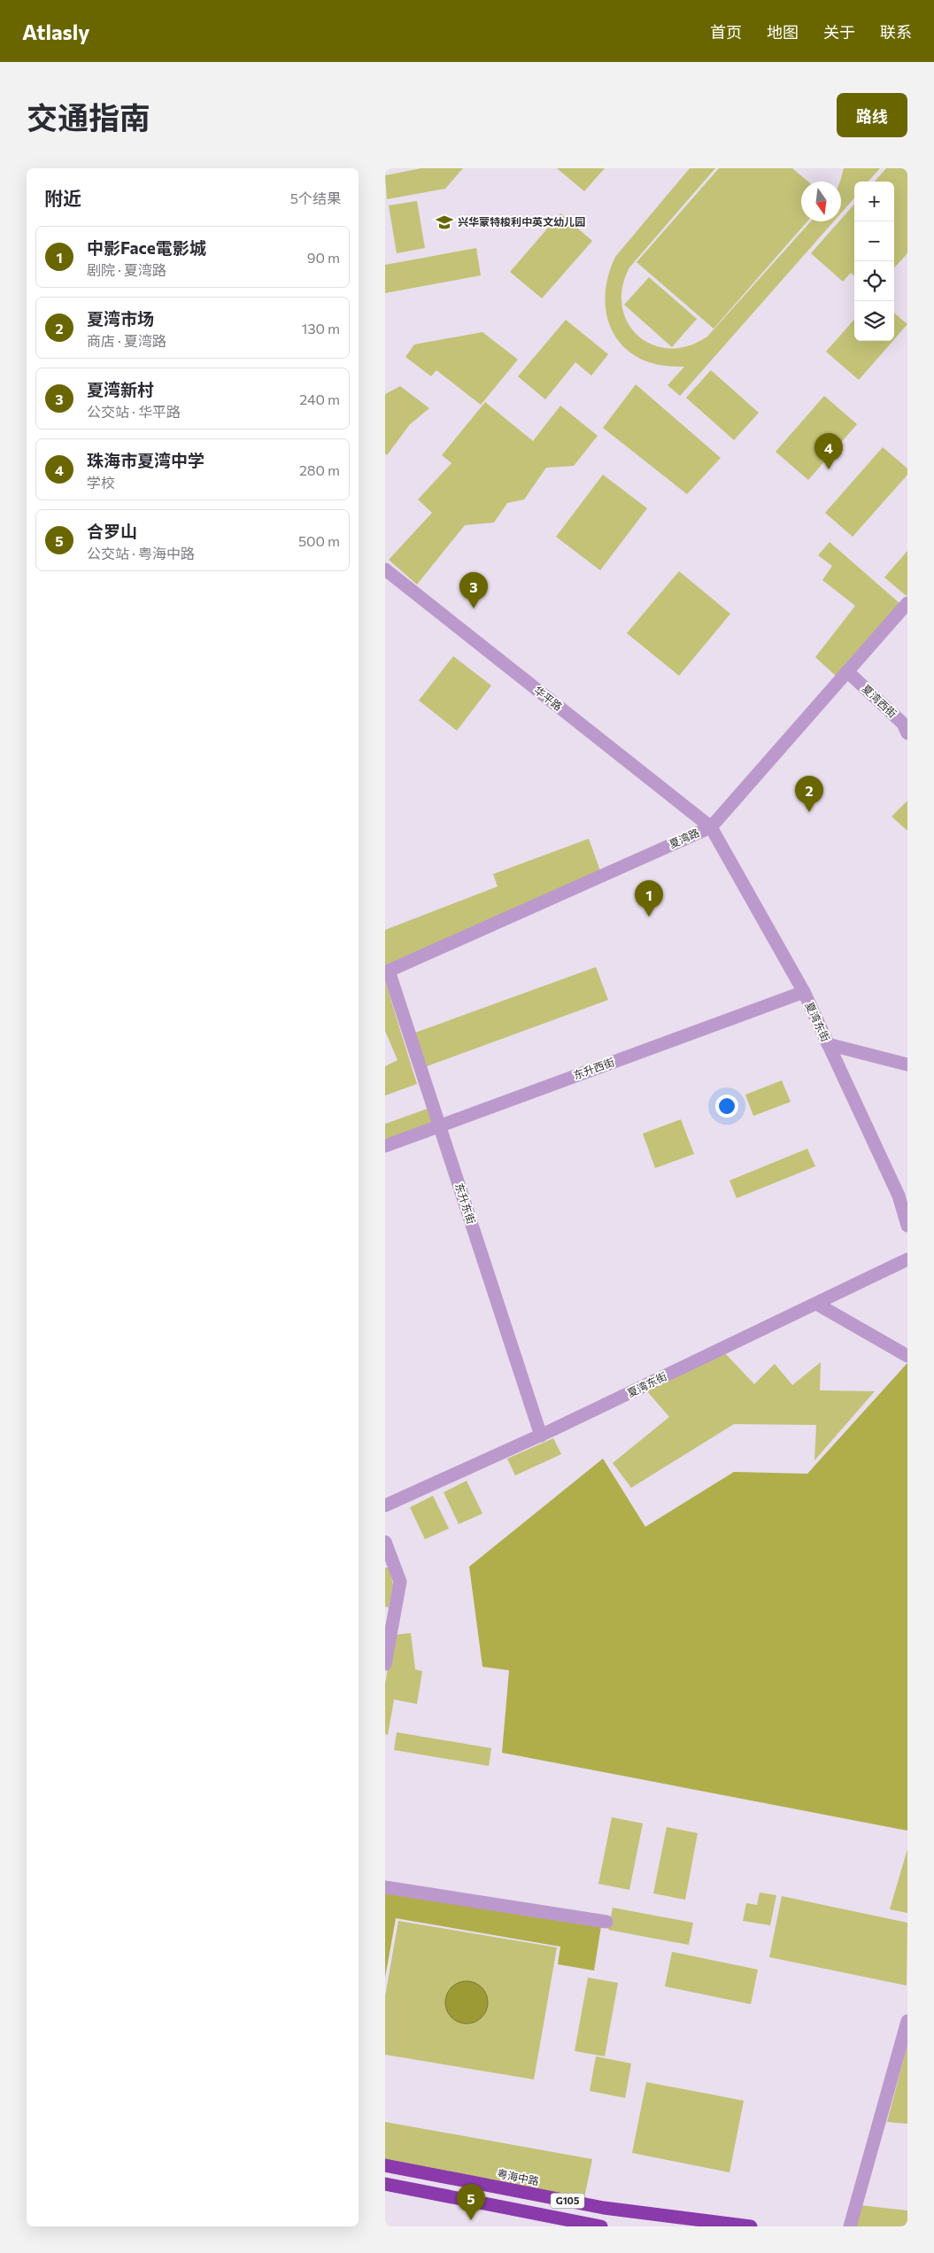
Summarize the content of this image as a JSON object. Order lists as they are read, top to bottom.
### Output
{
  "streets": {
    "highway": ["粤海中路", "G105"],
    "street": [
      "华平路",
      "夏湾西街",
      "夏湾路",
      "夏湾东街",
      "东升西街",
      "东升东街"
    ]
  },
  "crossings": [
    ["华平路", "夏湾路"],
    ["华平路", "夏湾东街"],
    ["夏湾西街", "夏湾路"],
    ["夏湾路", "夏湾东街"],
    ["夏湾路", "东升东街"],
    ["夏湾东街", "东升西街"],
    ["夏湾东街", "东升东街"],
    ["东升西街", "东升东街"]
  ],
  "places": {
    "school or university": ["兴华蒙特梭利中英文幼儿园"]
  },
  "north": "bottom",
  "page": {
    "header": "Atlasly",
    "nav": [
      "首页",
      "地图",
      "关于",
      "联系"
    ],
    "title": "交通指南",
    "buttons": "路线",
    "heading": ["附近", "5个结果"],
    "map_buttons": ["+", "−"],
    "list": [
      {
        "mark": "1",
        "name": "中影Face電影城",
        "note": "剧院 · 夏湾路",
        "value": "90 m"
      },
      {
        "mark": "2",
        "name": "夏湾市场",
        "note": "商店 · 夏湾路",
        "value": "130 m"
      },
      {
        "mark": "3",
        "name": "夏湾新村",
        "note": "公交站 · 华平路",
        "value": "240 m"
      },
      {
        "mark": "4",
        "name": "珠海市夏湾中学",
        "note": "学校",
        "value": "280 m"
      },
      {
        "mark": "5",
        "name": "合罗山",
        "note": "公交站 · 粤海中路",
        "value": "500 m"
      }
    ],
    "pins": [
      "4",
      "3",
      "2",
      "1",
      "5"
    ]
  }
}
